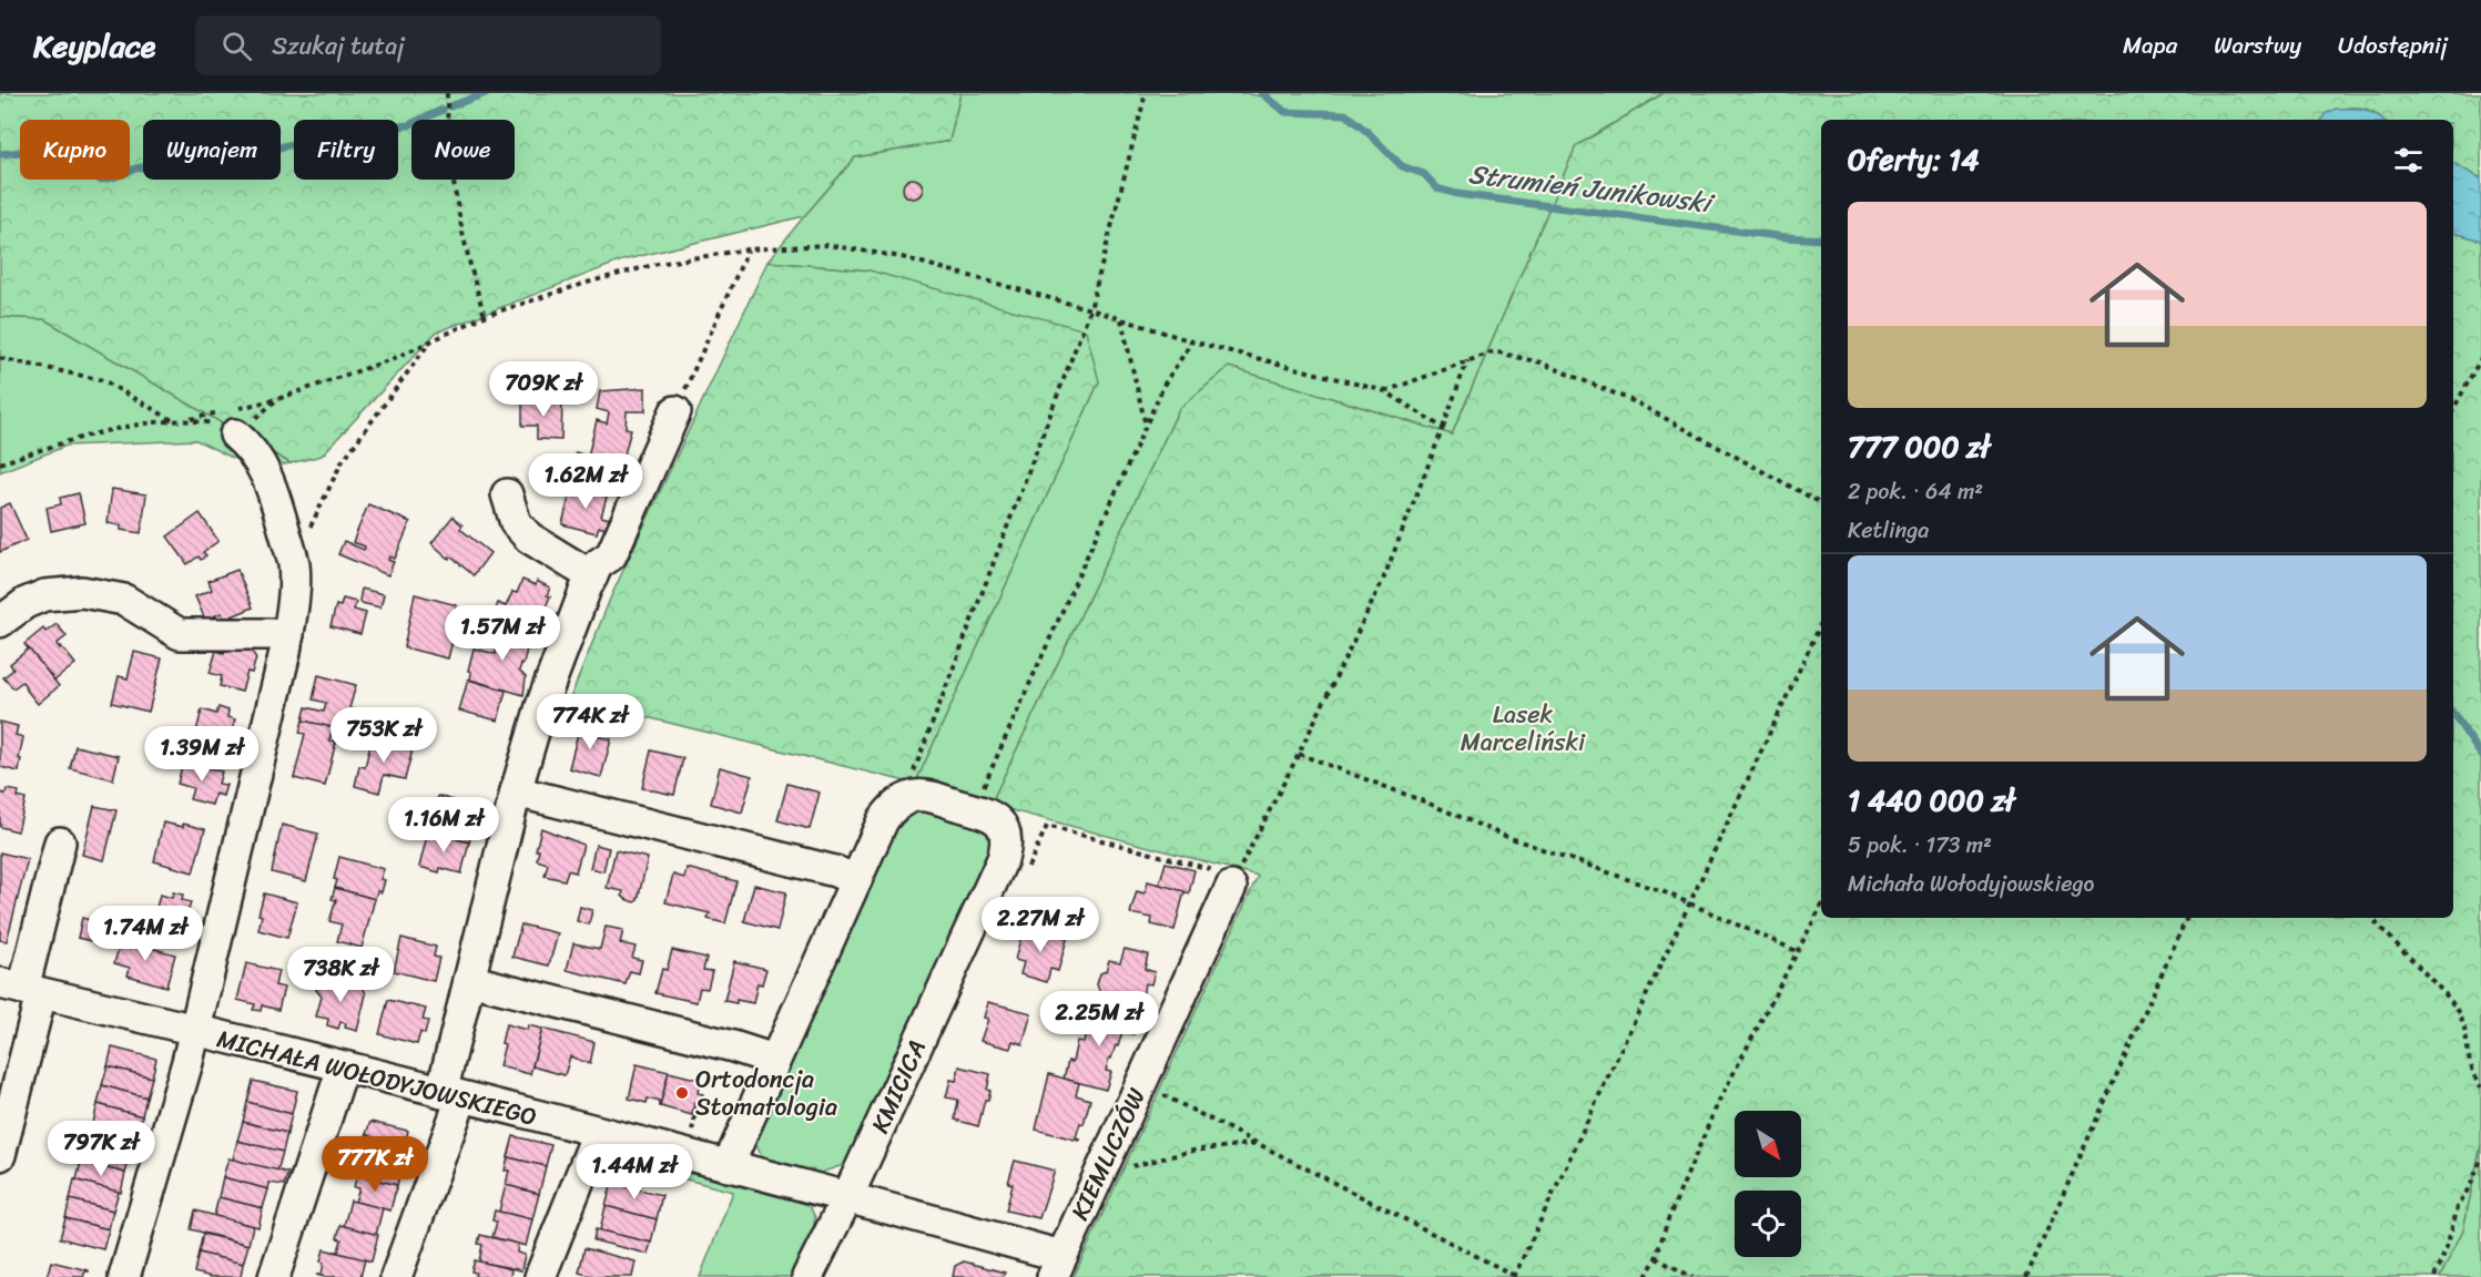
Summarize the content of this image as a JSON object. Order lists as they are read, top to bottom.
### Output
{
  "streets": {
    "street": ["MICHAŁA WOŁODYJOWSKIEGO", "KMICICA", "KIEMLICZÓW"]
  },
  "crossings": [
    ["MICHAŁA WOŁODYJOWSKIEGO", "KMICICA"],
    ["MICHAŁA WOŁODYJOWSKIEGO", "KIEMLICZÓW"]
  ],
  "water": ["Strumień Junikowski"],
  "parks": ["Lasek Marceliński"],
  "places": ["Ortodoncja Stomatologia"],
  "north": "bottom right",
  "page": {
    "header": "Keyplace",
    "search": "Szukaj tutaj",
    "nav": ["Mapa", "Warstwy", "Udostępnij"],
    "chip": [
      "Kupno",
      "Wynajem",
      "Filtry",
      "Nowe"
    ],
    "heading": "Oferty: 14",
    "list": [
      {
        "name": "777 000 zł",
        "note": "2 pok. · 64 m² · Ketlinga"
      },
      {
        "name": "1 440 000 zł",
        "note": "5 pok. · 173 m² · Michała Wołodyjowskiego"
      }
    ],
    "price": [
      "709K zł",
      "1.62M zł",
      "1.57M zł",
      "774K zł",
      "753K zł",
      "1.39M zł",
      "1.16M zł",
      "2.27M zł",
      "1.74M zł",
      "738K zł",
      "2.25M zł",
      "797K zł",
      "777K zł",
      "1.44M zł"
    ]
  }
}
